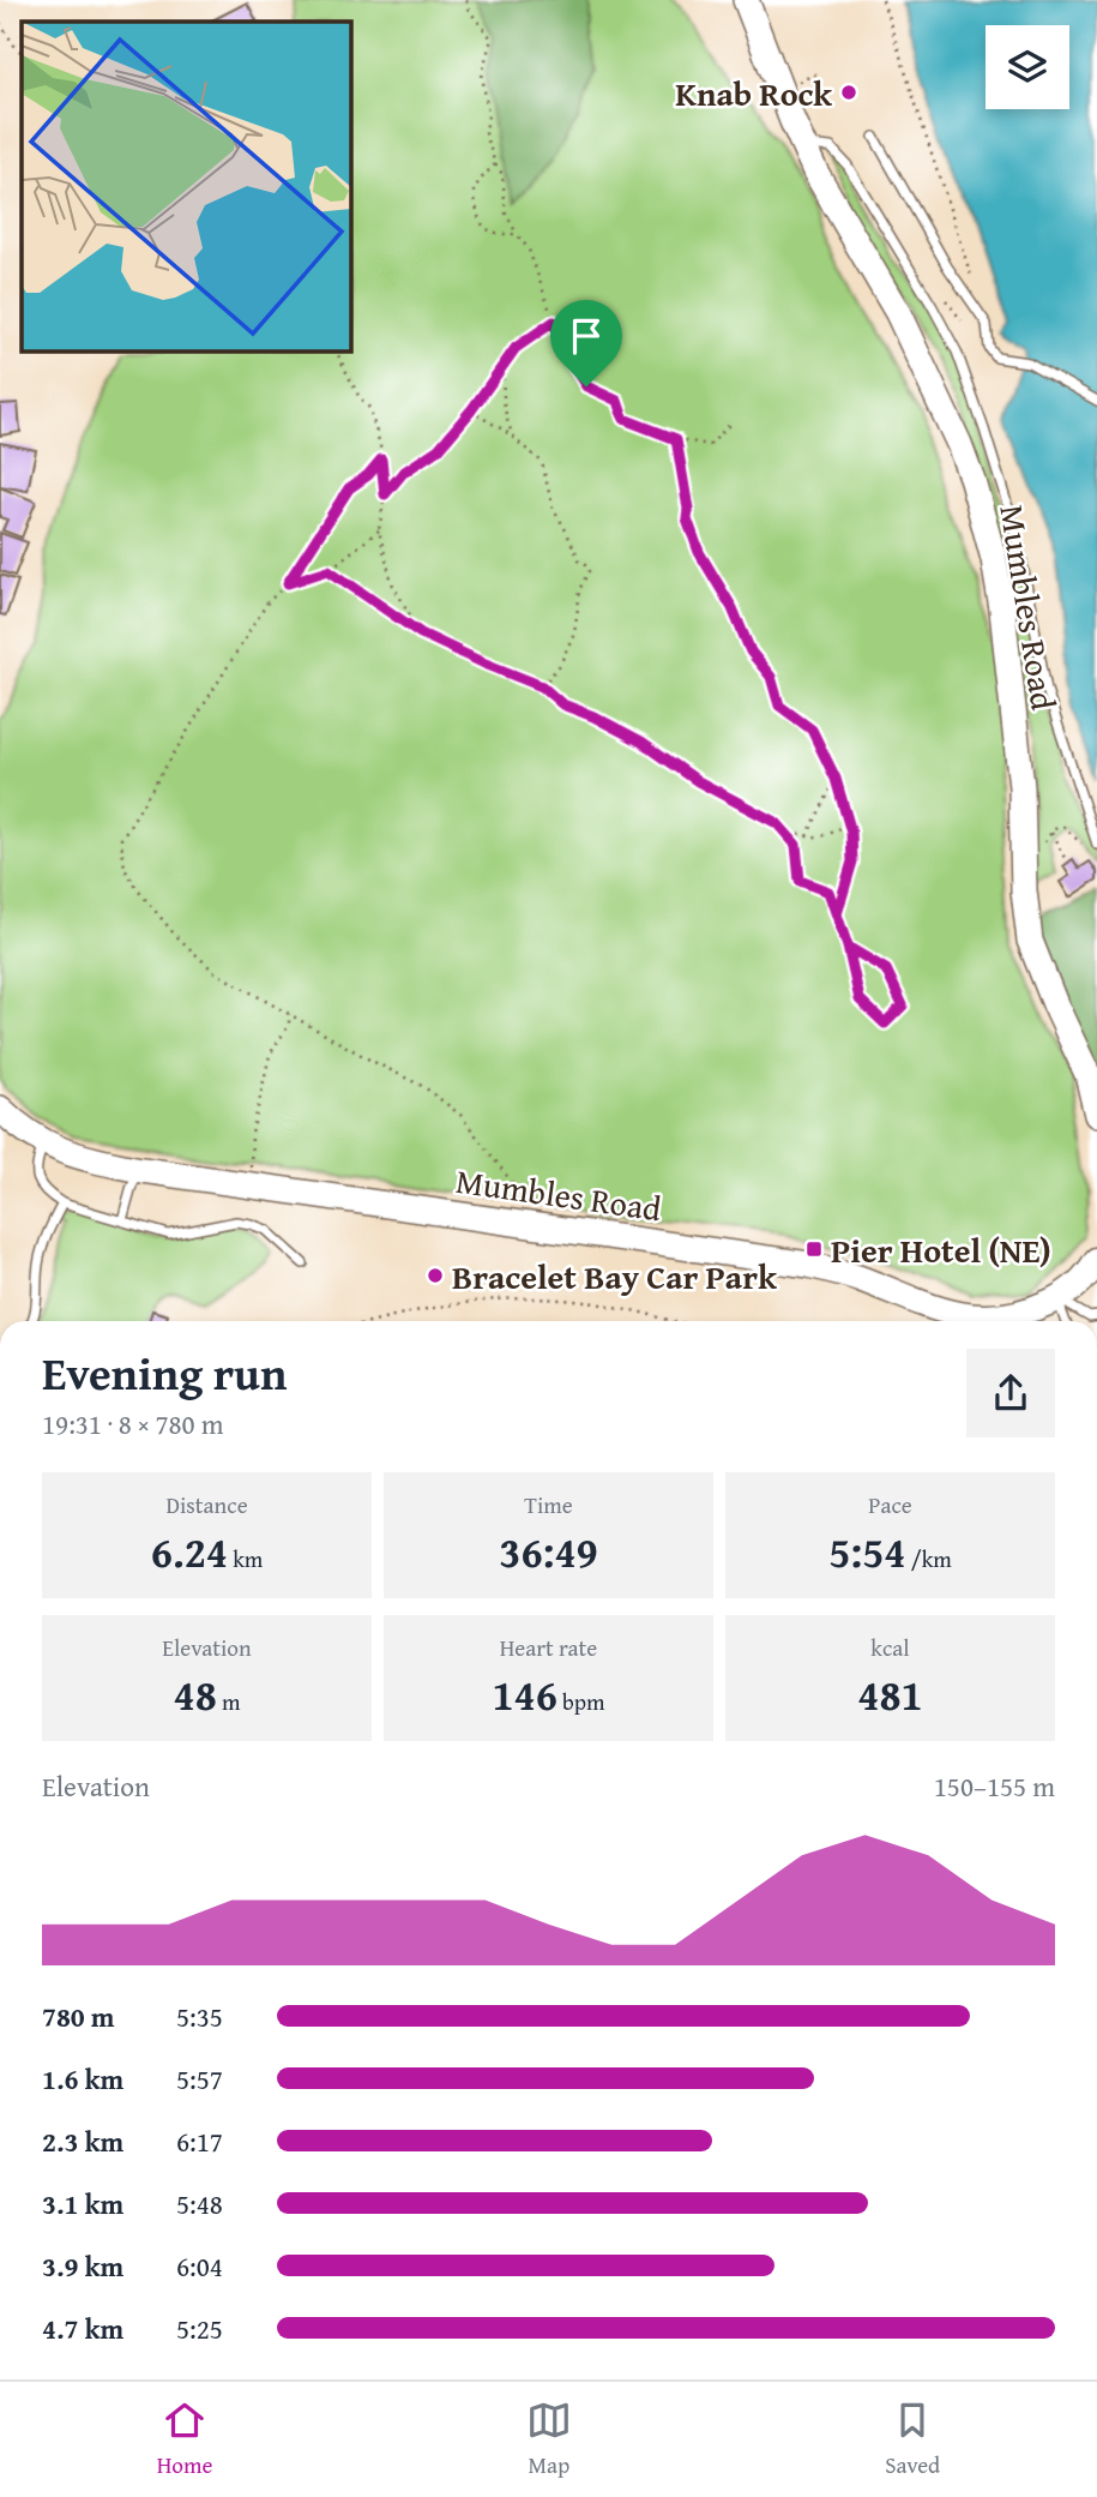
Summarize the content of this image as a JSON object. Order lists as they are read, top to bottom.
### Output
{
  "streets": {
    "main road": ["Mumbles Road"]
  },
  "places": {
    "other": ["Knab Rock", "Bracelet Bay Car Park"],
    "transit": ["Pier Hotel (NE)"]
  },
  "page": {
    "heading": ["Evening run", "19:31 · 8 × 780 m"],
    "stats": [
      ["Distance", "6.24 km"],
      ["Time", "36:49"],
      ["Pace", "5:54 /km"],
      ["Elevation", "48 m"],
      ["Heart rate", "146 bpm"],
      ["kcal", "481"]
    ],
    "chart": ["Elevation", "150–155 m"],
    "list": [
      {
        "name": "780 m",
        "note": "5:35"
      },
      {
        "name": "1.6 km",
        "note": "5:57"
      },
      {
        "name": "2.3 km",
        "note": "6:17"
      },
      {
        "name": "3.1 km",
        "note": "5:48"
      },
      {
        "name": "3.9 km",
        "note": "6:04"
      },
      {
        "name": "4.7 km",
        "note": "5:25"
      }
    ],
    "tabs": ["Home", "Map", "Saved"]
  }
}
